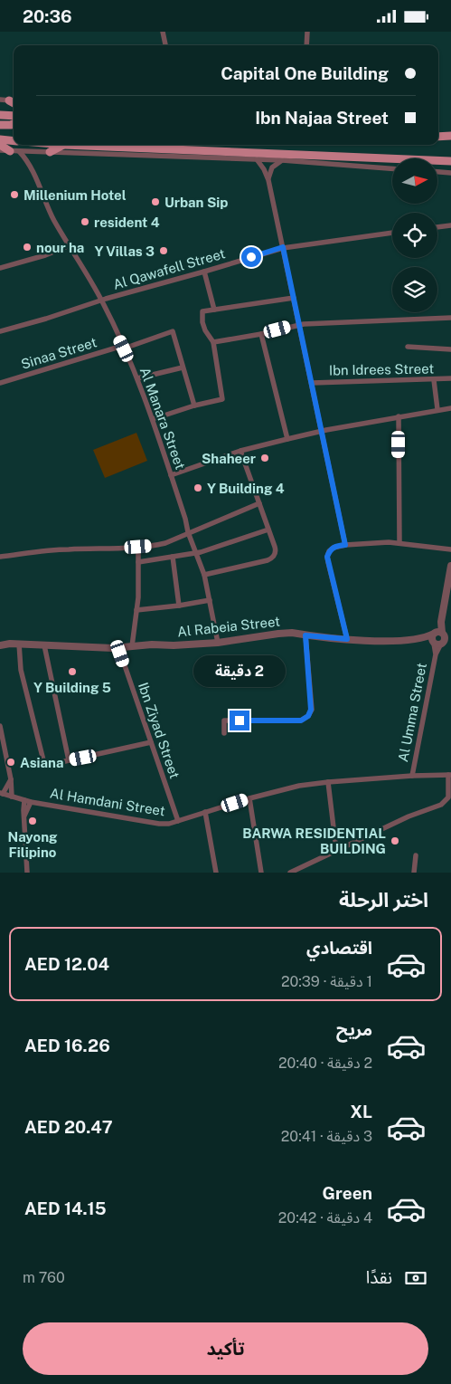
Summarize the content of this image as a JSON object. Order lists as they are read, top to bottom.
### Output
{
  "streets": {
    "street": [
      "Al Qawafell Street",
      "Sinaa Street",
      "Ibn Idrees Street",
      "Al Manara Street",
      "Al Rabeia Street",
      "Al Umma Street",
      "Ibn Ziyad Street",
      "Al Hamdani Street"
    ]
  },
  "crossings": [
    ["Al Qawafell Street", "Al Manara Street"],
    ["Sinaa Street", "Al Manara Street"],
    ["Al Manara Street", "Al Rabeia Street"],
    ["Al Rabeia Street", "Al Umma Street"],
    ["Al Rabeia Street", "Ibn Ziyad Street"],
    ["Al Umma Street", "Al Hamdani Street"],
    ["Ibn Ziyad Street", "Al Hamdani Street"]
  ],
  "places": [
    "Millenium Hotel",
    "Urban Sip",
    "resident 4",
    "nour ha",
    "Y Villas 3",
    "Shaheer",
    "Y Building 4",
    "Y Building 5",
    "Asiana",
    "Nayong Filipino",
    "BARWA RESIDENTIAL BUILDING"
  ],
  "north": "right",
  "page": {
    "status": "20:36",
    "banner": ["Capital One Building", "Ibn Najaa Street"],
    "bubble": "2 دقيقة",
    "heading": "اختر الرحلة",
    "list": [
      {
        "name": "اقتصادي",
        "note": "1 دقيقة · 20:39",
        "value": "AED 12.04"
      },
      {
        "name": "مريح",
        "note": "2 دقيقة · 20:40",
        "value": "AED 16.26"
      },
      {
        "name": "XL",
        "note": "3 دقيقة · 20:41",
        "value": "AED 20.47"
      },
      {
        "name": "Green",
        "note": "4 دقيقة · 20:42",
        "value": "AED 14.15"
      }
    ],
    "pay": ["نقدًا", "760 m"],
    "buttons": "تأكيد"
  }
}
